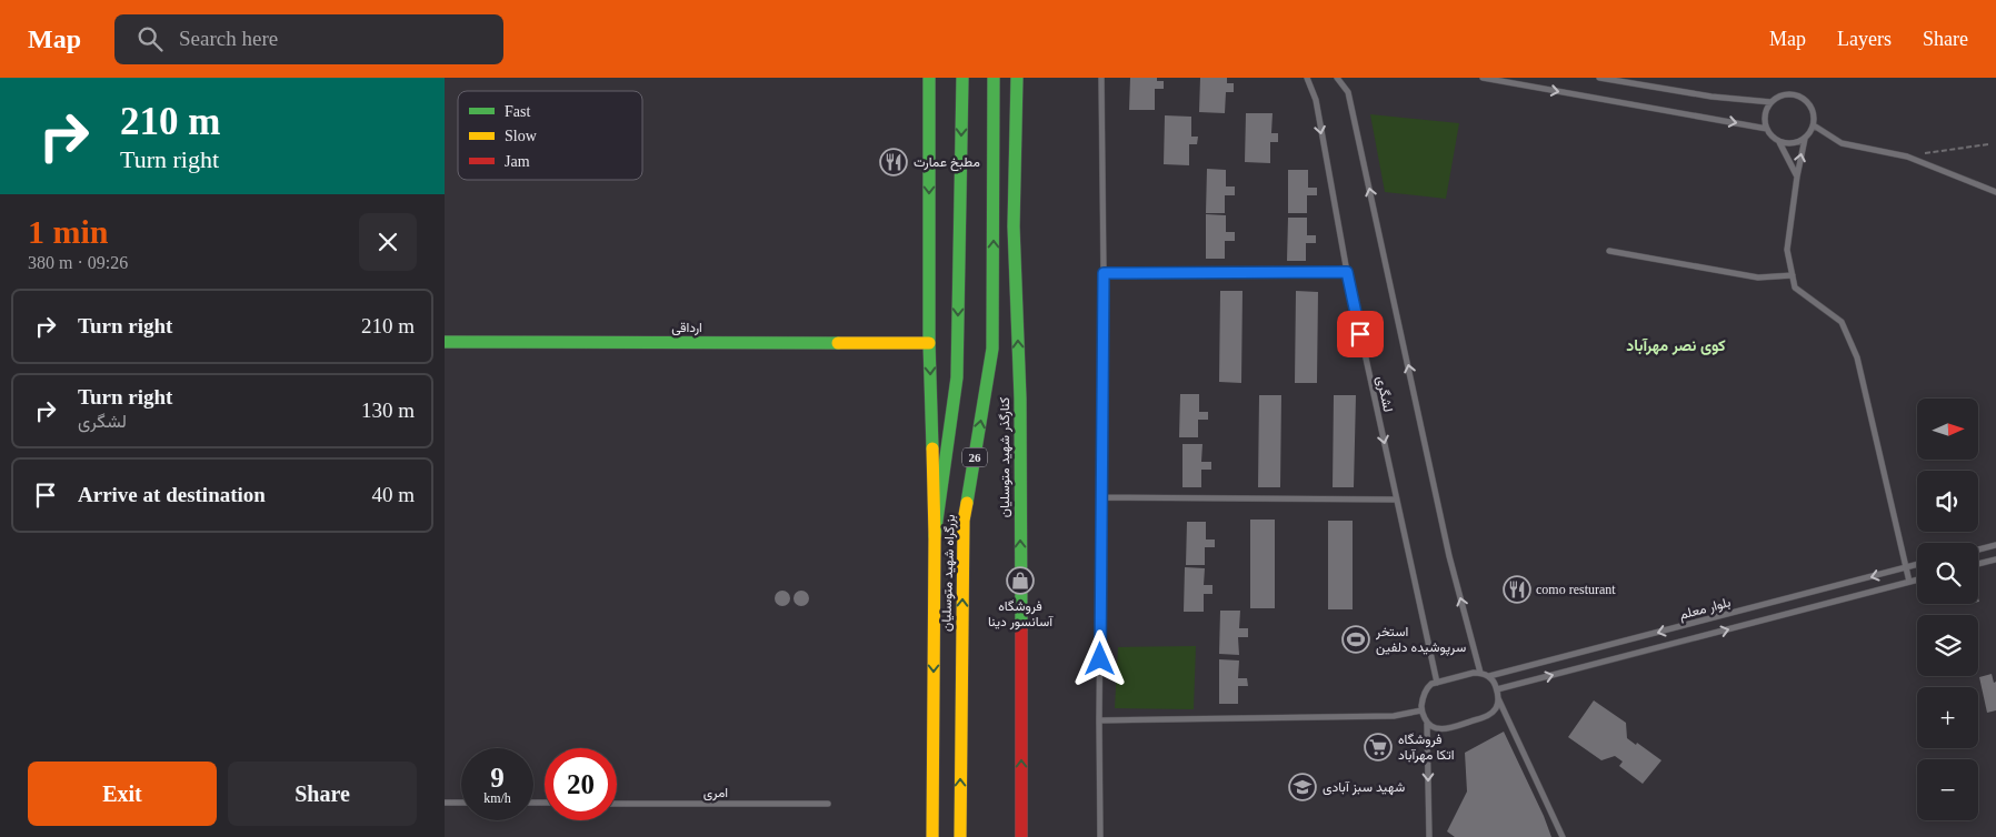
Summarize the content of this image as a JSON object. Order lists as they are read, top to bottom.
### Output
{
  "streets": {
    "main road": [
      "ارداقی",
      "26",
      "کنارگذر شهید متوسلیان",
      "بزرگراه شهید متوسلیان"
    ],
    "lane": ["لشگری", "بلوار معلم", "امری"]
  },
  "crossings": [
    ["لشگری", "بلوار معلم"]
  ],
  "districts": ["کوی نصر مهرآباد"],
  "places": {
    "restaurant": ["مطبخ عمارت", "como resturant"],
    "shop": ["فروشگاه آسانسور دینا"],
    "sports": ["استخر سرپوشیده دلفین"],
    "supermarket": ["فروشگاه اتکا مهرآباد"],
    "school or university": ["شهید سبز آبادی"]
  },
  "legend": ["Fast", "Slow", "Jam"],
  "north": "right",
  "page": {
    "header": "Map",
    "search": "Search here",
    "nav": ["Map", "Layers", "Share"],
    "turn": ["210 m", "Turn right"],
    "heading": ["1 min", "380 m · 09:26"],
    "list": [
      {
        "name": "Turn right",
        "value": "210 m"
      },
      {
        "name": "Turn right",
        "note": "لشگری",
        "value": "130 m"
      },
      {
        "name": "Arrive at destination",
        "value": "40 m"
      }
    ],
    "map_buttons": ["+", "−"],
    "speed": "9 km/h",
    "limit": "20",
    "buttons": ["Exit", "Share"]
  }
}
